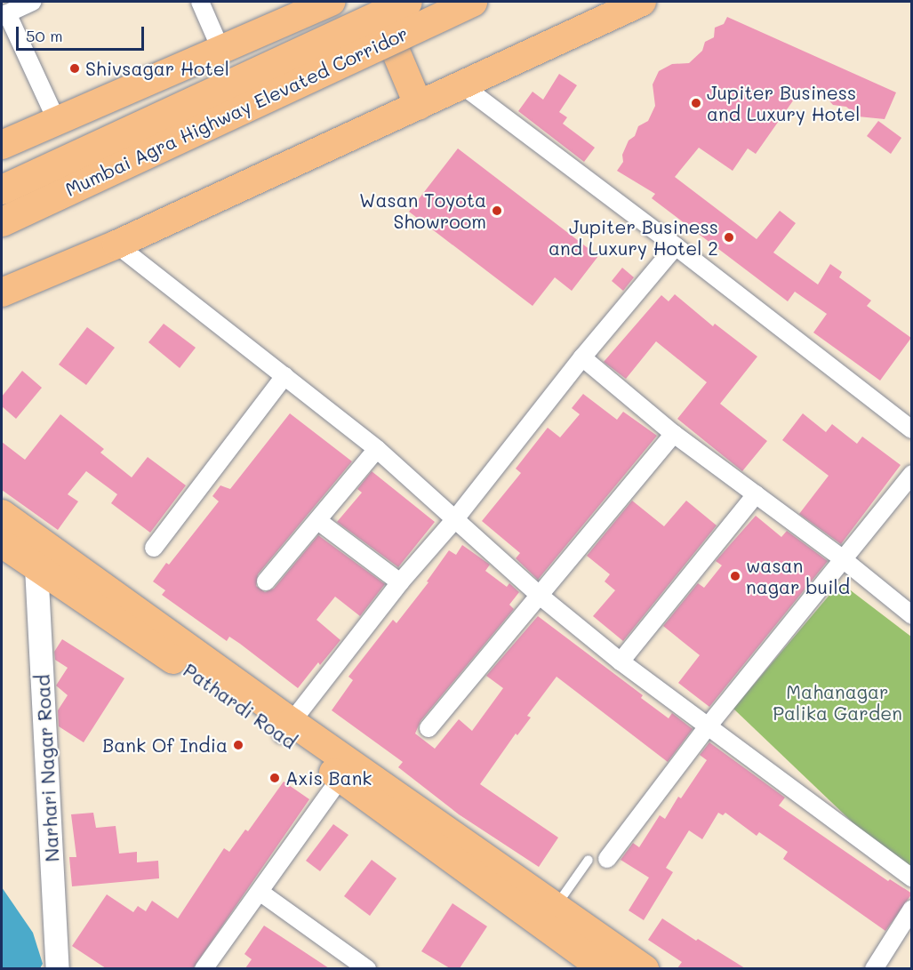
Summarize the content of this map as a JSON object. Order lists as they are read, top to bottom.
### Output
{
  "streets": {
    "highway": ["Mumbai Agra Highway Elevated Corridor"],
    "main road": ["Pathardi Road"],
    "street": ["Narhari Nagar Road"]
  },
  "parks": ["Mahanagar Palika Garden"],
  "places": [
    "Shivsagar Hotel",
    "Jupiter Business and Luxury Hotel",
    "Wasan Toyota Showroom",
    "Jupiter Business and Luxury Hotel 2",
    "wasan nagar build",
    "Bank Of India",
    "Axis Bank"
  ],
  "scale_bar": "50 m"
}
